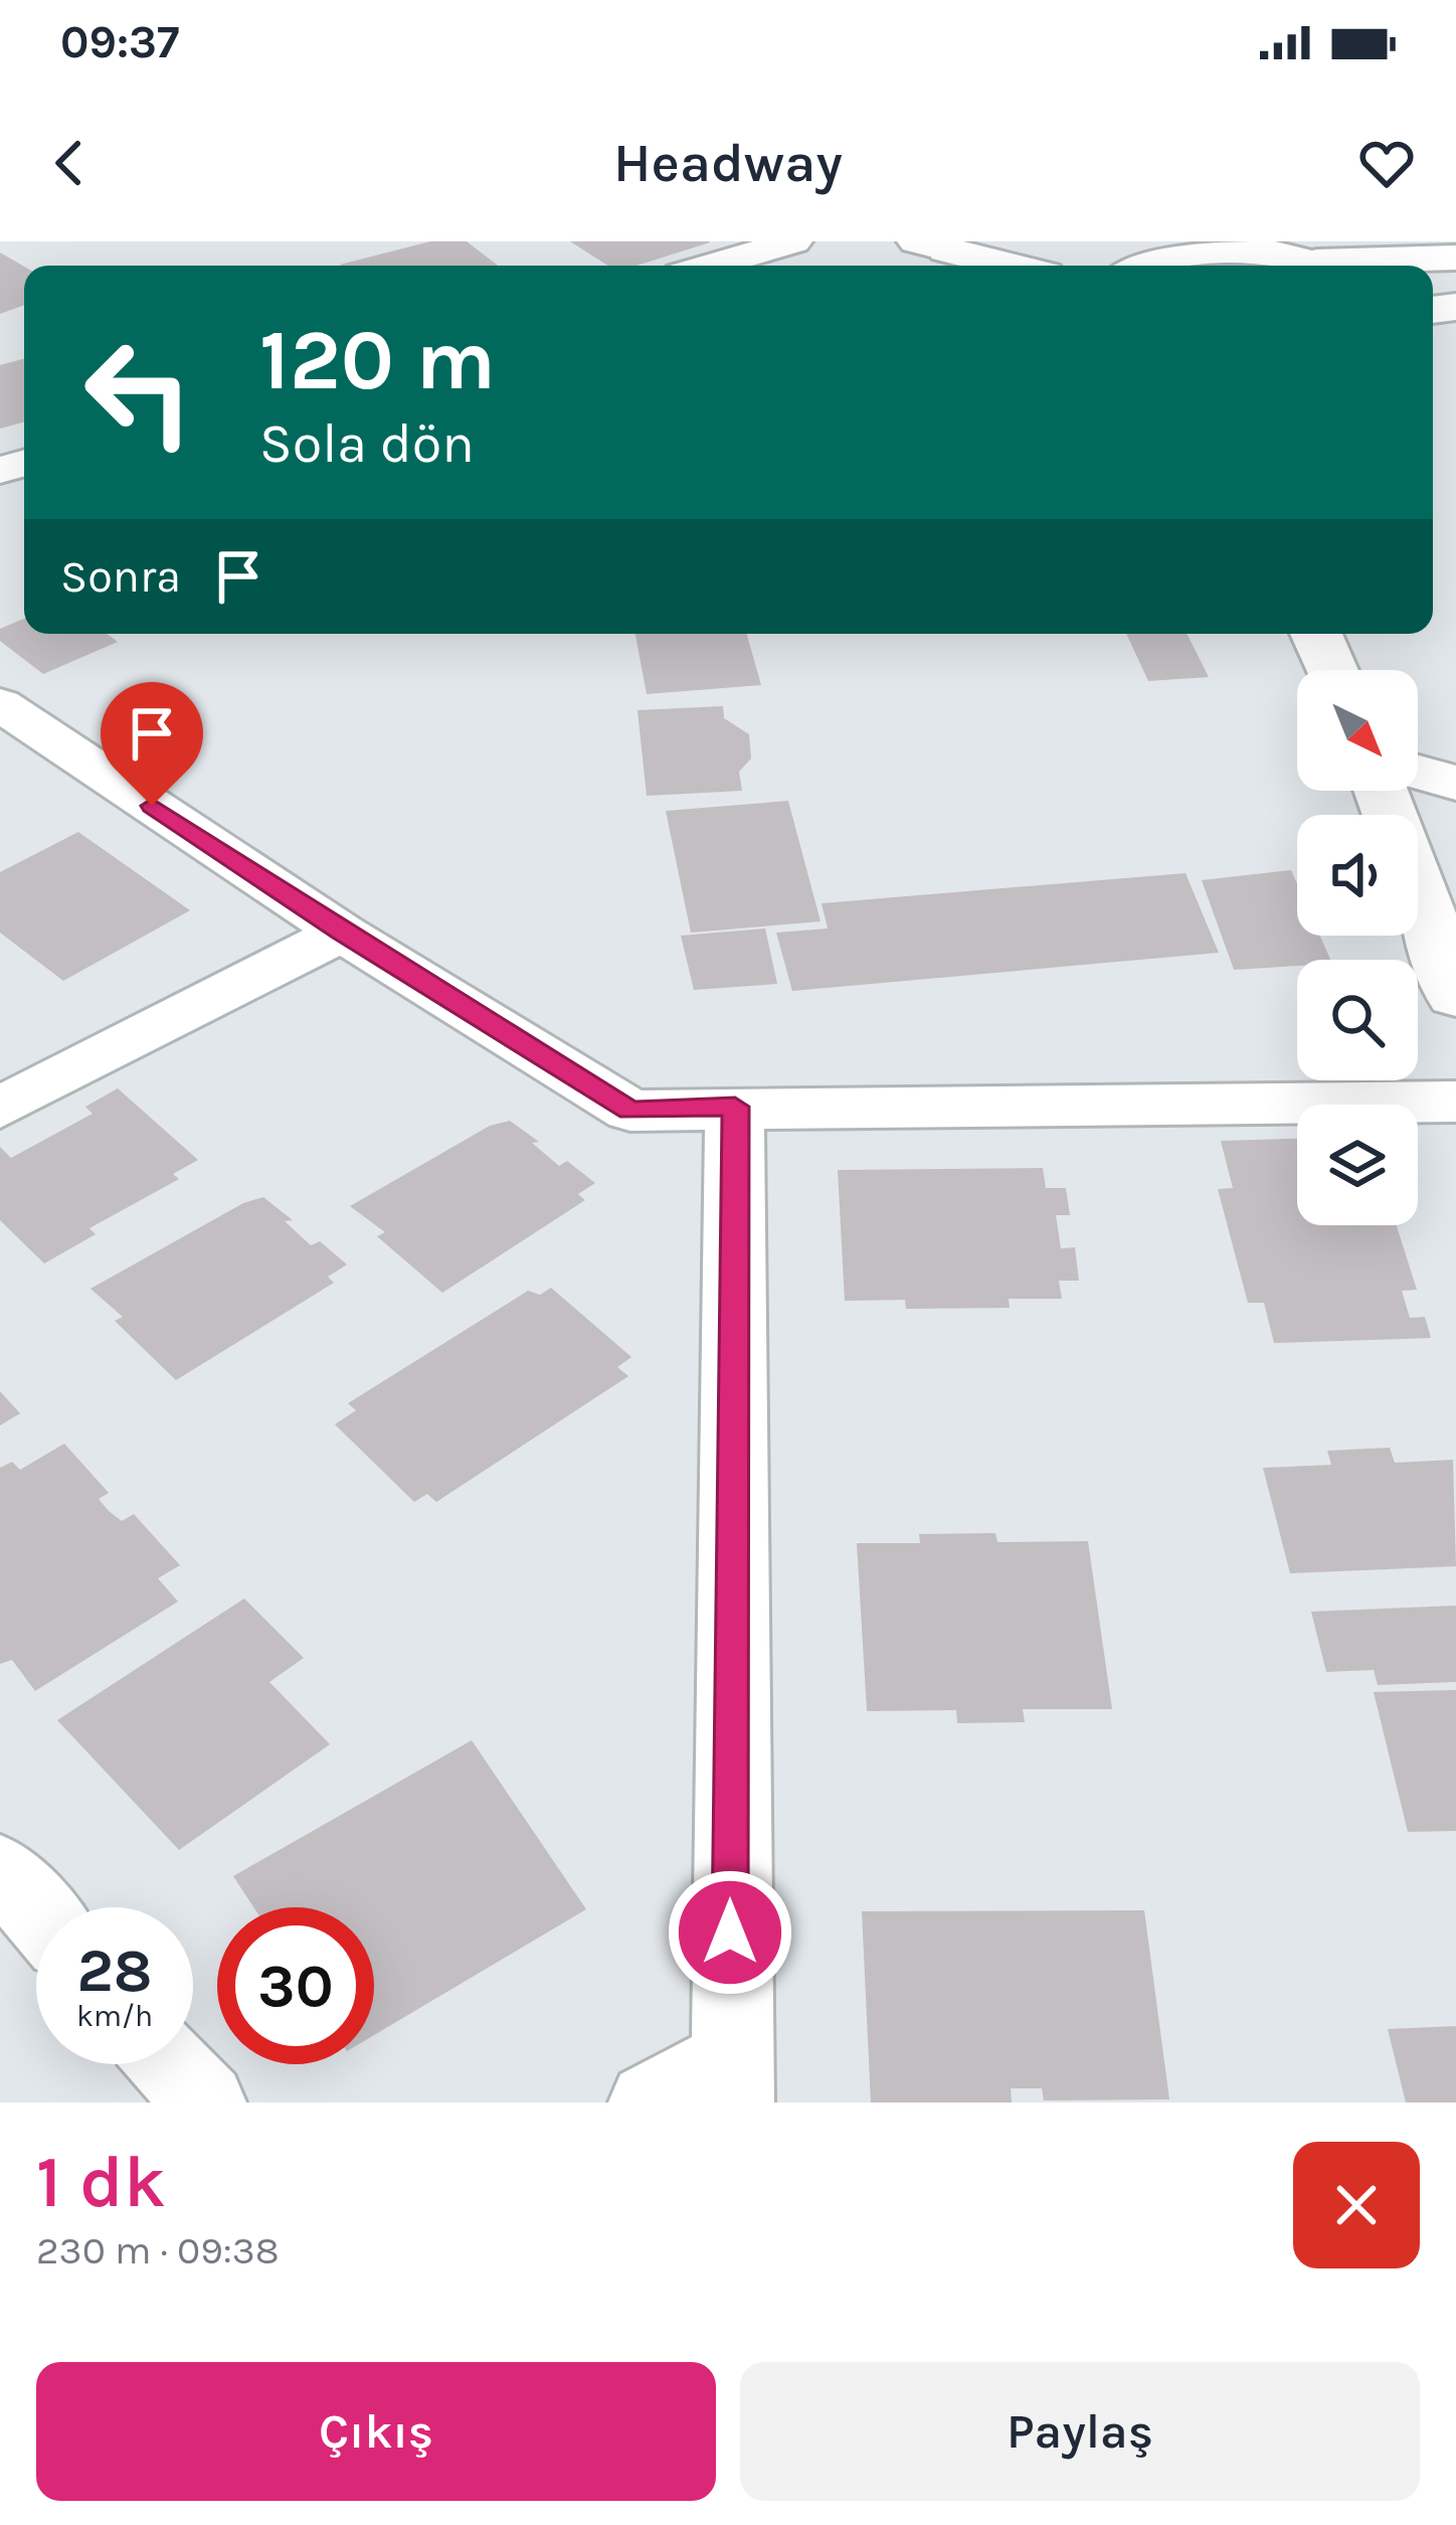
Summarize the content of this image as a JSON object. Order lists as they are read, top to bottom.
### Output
{
  "north": "bottom right",
  "page": {
    "status": "09:37",
    "header": "Headway",
    "turn": ["120 m", "Sola dön"],
    "then": "Sonra",
    "speed": "28 km/h",
    "limit": "30",
    "heading": ["1 dk", "230 m · 09:38"],
    "buttons": ["Çıkış", "Paylaş"]
  }
}
